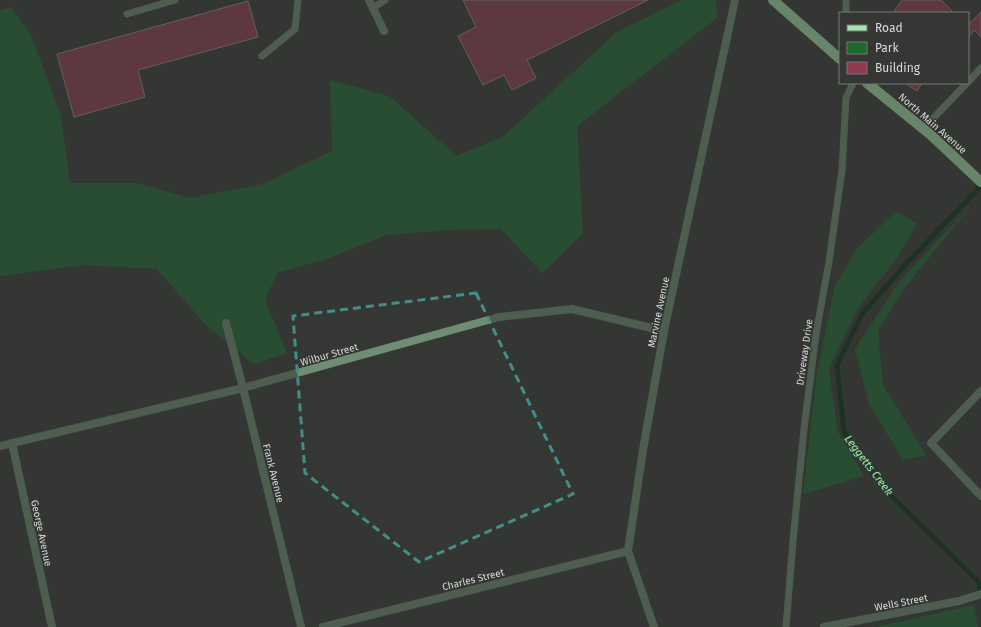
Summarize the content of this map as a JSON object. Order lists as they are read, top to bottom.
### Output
{
  "streets": {
    "main road": ["North Main Avenue"],
    "street": [
      "Marvine Avenue",
      "Wilbur Street",
      "Frank Avenue",
      "George Avenue",
      "Charles Street",
      "Wells Street"
    ],
    "lane": ["Driveway Drive"]
  },
  "crossings": [
    ["Marvine Avenue", "Wilbur Street"],
    ["Marvine Avenue", "Charles Street"],
    ["Wilbur Street", "Frank Avenue"],
    ["Wilbur Street", "George Avenue"]
  ],
  "water": ["Leggetts Creek"],
  "legend": ["Road", "Park", "Building"]
}
